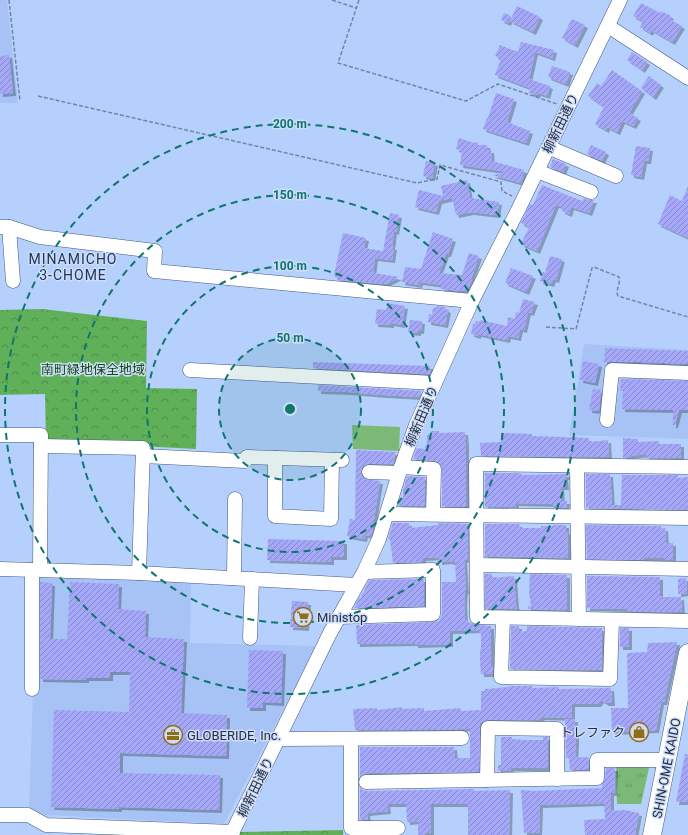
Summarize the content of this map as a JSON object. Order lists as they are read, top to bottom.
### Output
{
  "streets": {
    "main road": ["SHIN-OME KAIDO"],
    "street": ["柳新田通り"]
  },
  "districts": ["MINAMICHO 3-CHOME"],
  "parks": ["南町緑地保全地域"],
  "places": {
    "supermarket": ["Ministop"],
    "shop": ["トレファク"],
    "office": ["GLOBERIDE, Inc."]
  },
  "rings": [
    "200 m",
    "150 m",
    "100 m",
    "50 m"
  ]
}
